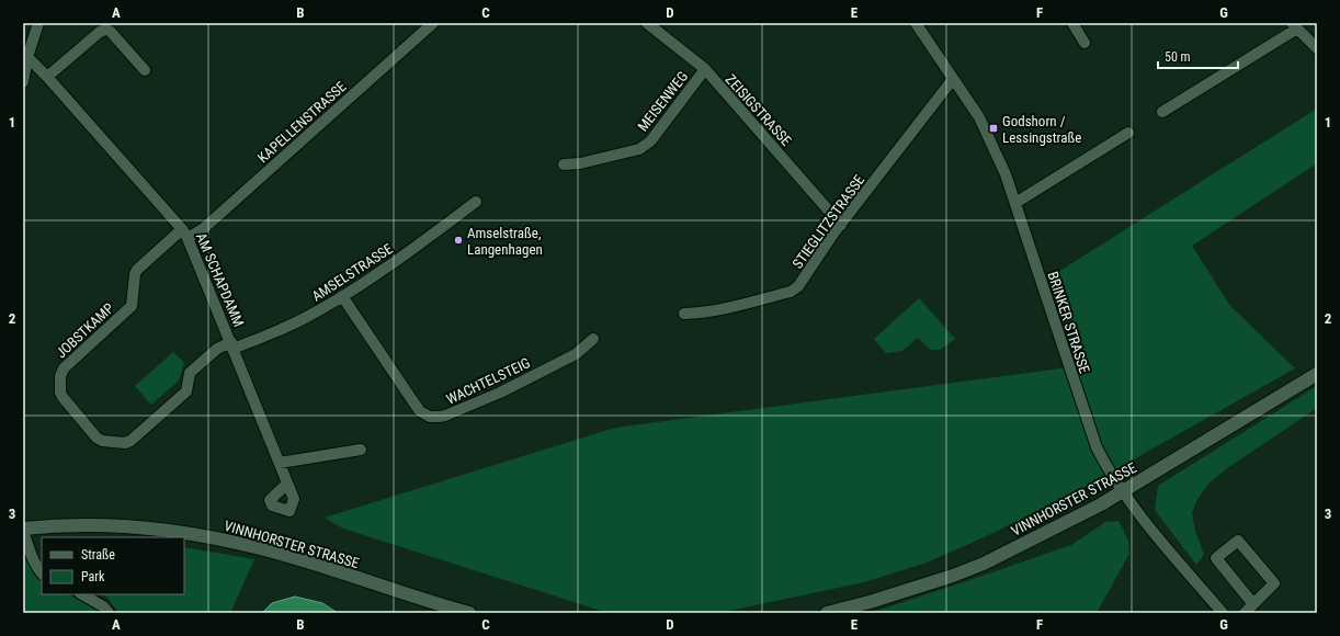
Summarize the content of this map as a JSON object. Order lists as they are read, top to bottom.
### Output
{
  "streets": {
    "street": [
      "MEISENWEG",
      "ZEISIGSTRASSE",
      "KAPELLENSTRASSE",
      "STIEGLITZSTRASSE",
      "AMSELSTRASSE",
      "AM SCHAPDAMM",
      "BRINKER STRASSE",
      "JOBSTKAMP",
      "WACHTELSTEIG",
      "VINNHORSTER STRASSE"
    ]
  },
  "crossings": [
    ["MEISENWEG", "ZEISIGSTRASSE"],
    ["ZEISIGSTRASSE", "STIEGLITZSTRASSE"],
    ["KAPELLENSTRASSE", "AM SCHAPDAMM"],
    ["KAPELLENSTRASSE", "JOBSTKAMP"],
    ["STIEGLITZSTRASSE", "BRINKER STRASSE"],
    ["AMSELSTRASSE", "AM SCHAPDAMM"],
    ["AMSELSTRASSE", "JOBSTKAMP"],
    ["AMSELSTRASSE", "WACHTELSTEIG"],
    ["AM SCHAPDAMM", "JOBSTKAMP"],
    ["BRINKER STRASSE", "VINNHORSTER STRASSE"]
  ],
  "places": {
    "transit": ["Godshorn / Lessingstraße"],
    "other": ["Amselstraße, Langenhagen"]
  },
  "legend": ["Straße", "Park"],
  "scale_bar": "50 m",
  "grid": {
    "columns": [
      "A",
      "B",
      "C",
      "D",
      "E",
      "F",
      "G"
    ],
    "rows": ["1", "2", "3"]
  }
}
